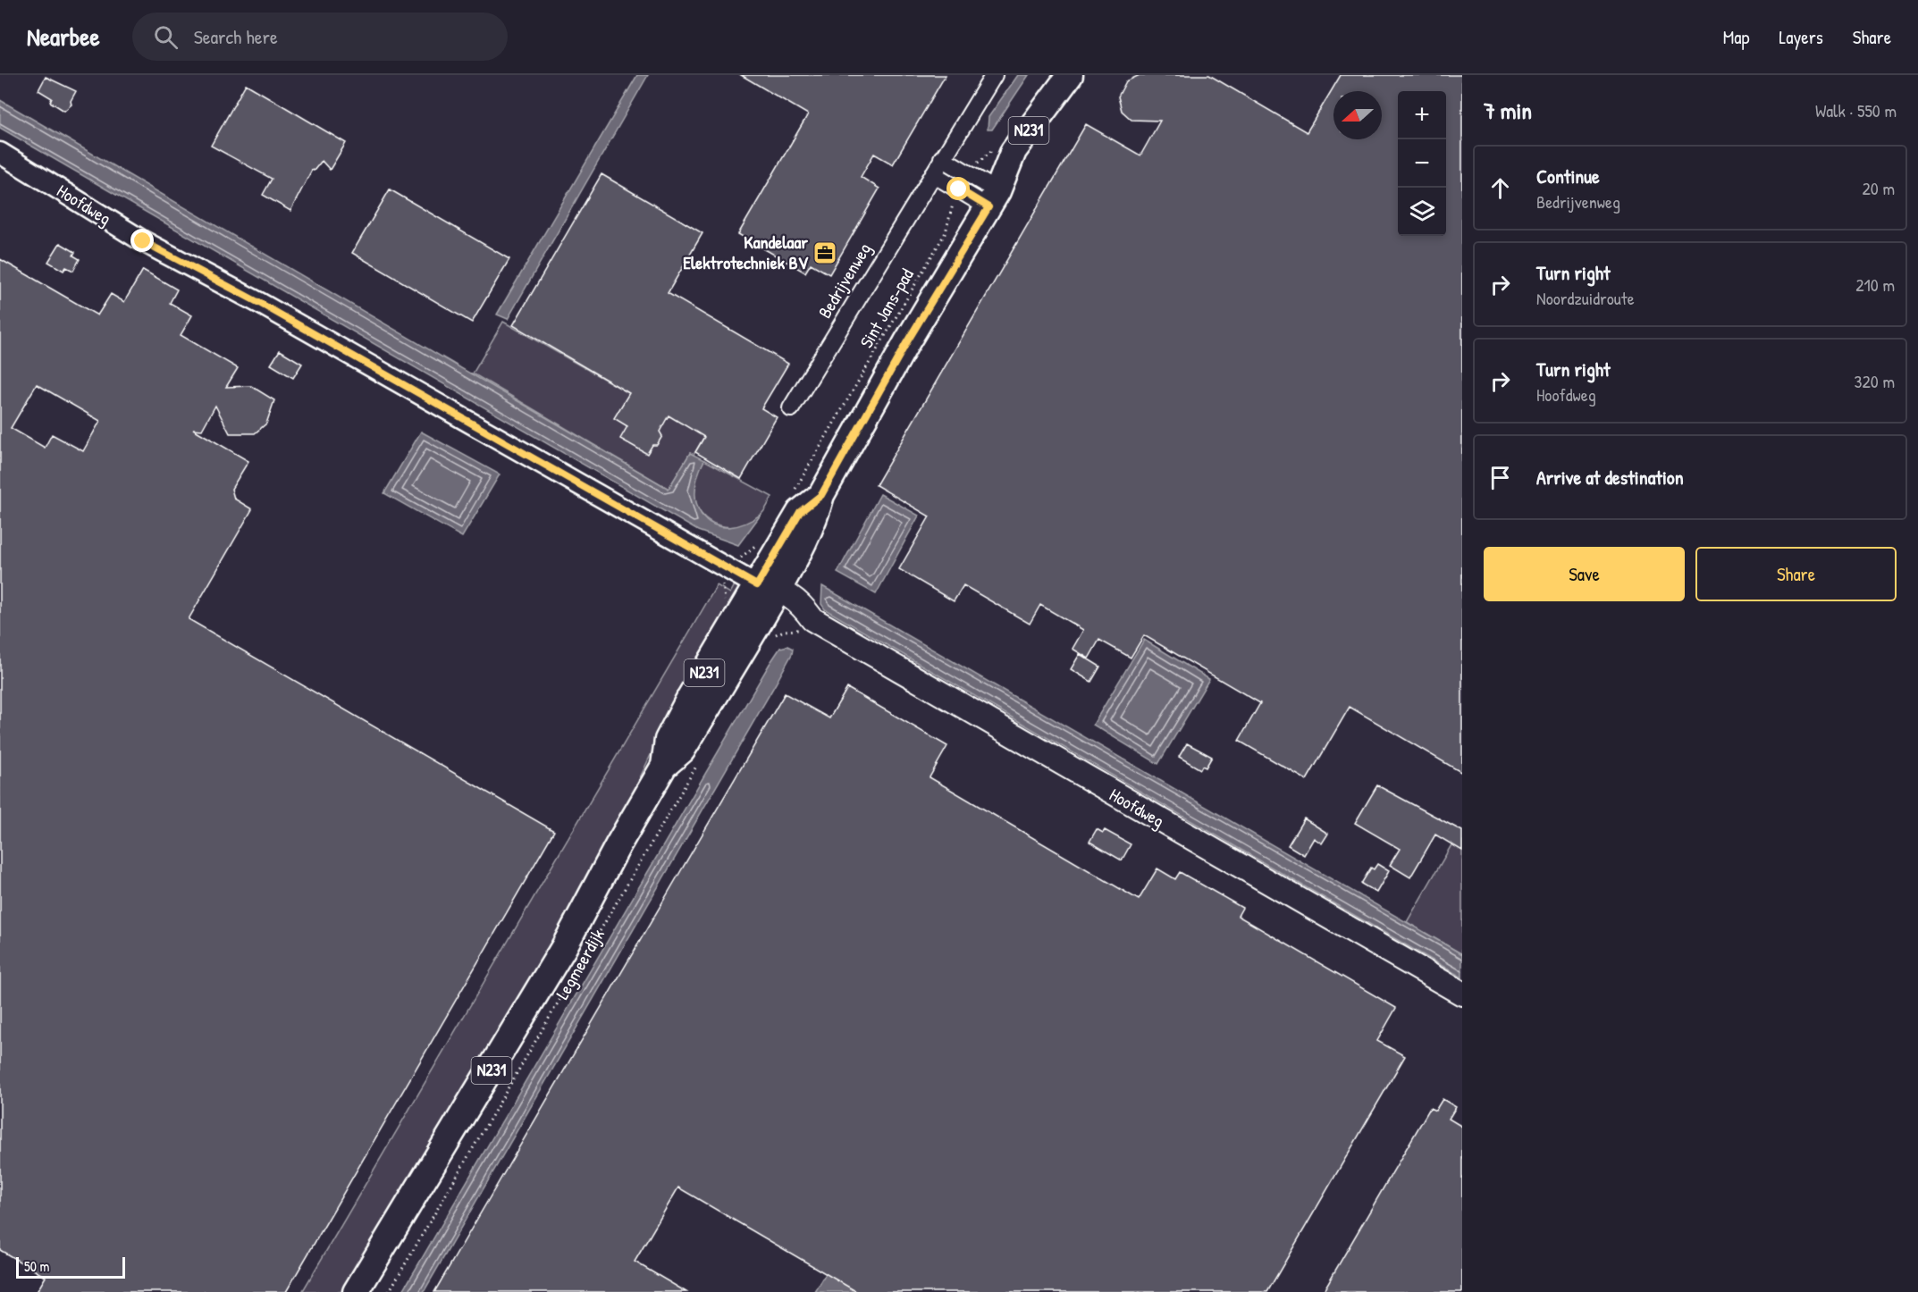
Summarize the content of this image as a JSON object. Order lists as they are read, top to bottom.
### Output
{
  "streets": {
    "main road": ["N231", "Hoofdweg", "Legmeerdijk"],
    "street": ["Bedrijvenweg"],
    "path": ["Sint Jans-pad"]
  },
  "crossings": [
    ["N231", "Hoofdweg"],
    ["N231", "Legmeerdijk"],
    ["Hoofdweg", "Legmeerdijk"]
  ],
  "places": {
    "office": ["Kandelaar Elektrotechniek BV"]
  },
  "scale_bar": "50 m",
  "north": "left",
  "page": {
    "header": "Nearbee",
    "search": "Search here",
    "nav": ["Map", "Layers", "Share"],
    "heading": ["7 min", "Walk · 550 m"],
    "map_buttons": ["+", "−"],
    "list": [
      ["Continue", "Bedrijvenweg", "20 m"],
      ["Turn right", "Noordzuidroute", "210 m"],
      ["Turn right", "Hoofdweg", "320 m"],
      "Arrive at destination"
    ],
    "buttons": ["Save", "Share"],
    "scale": "50 m"
  }
}
